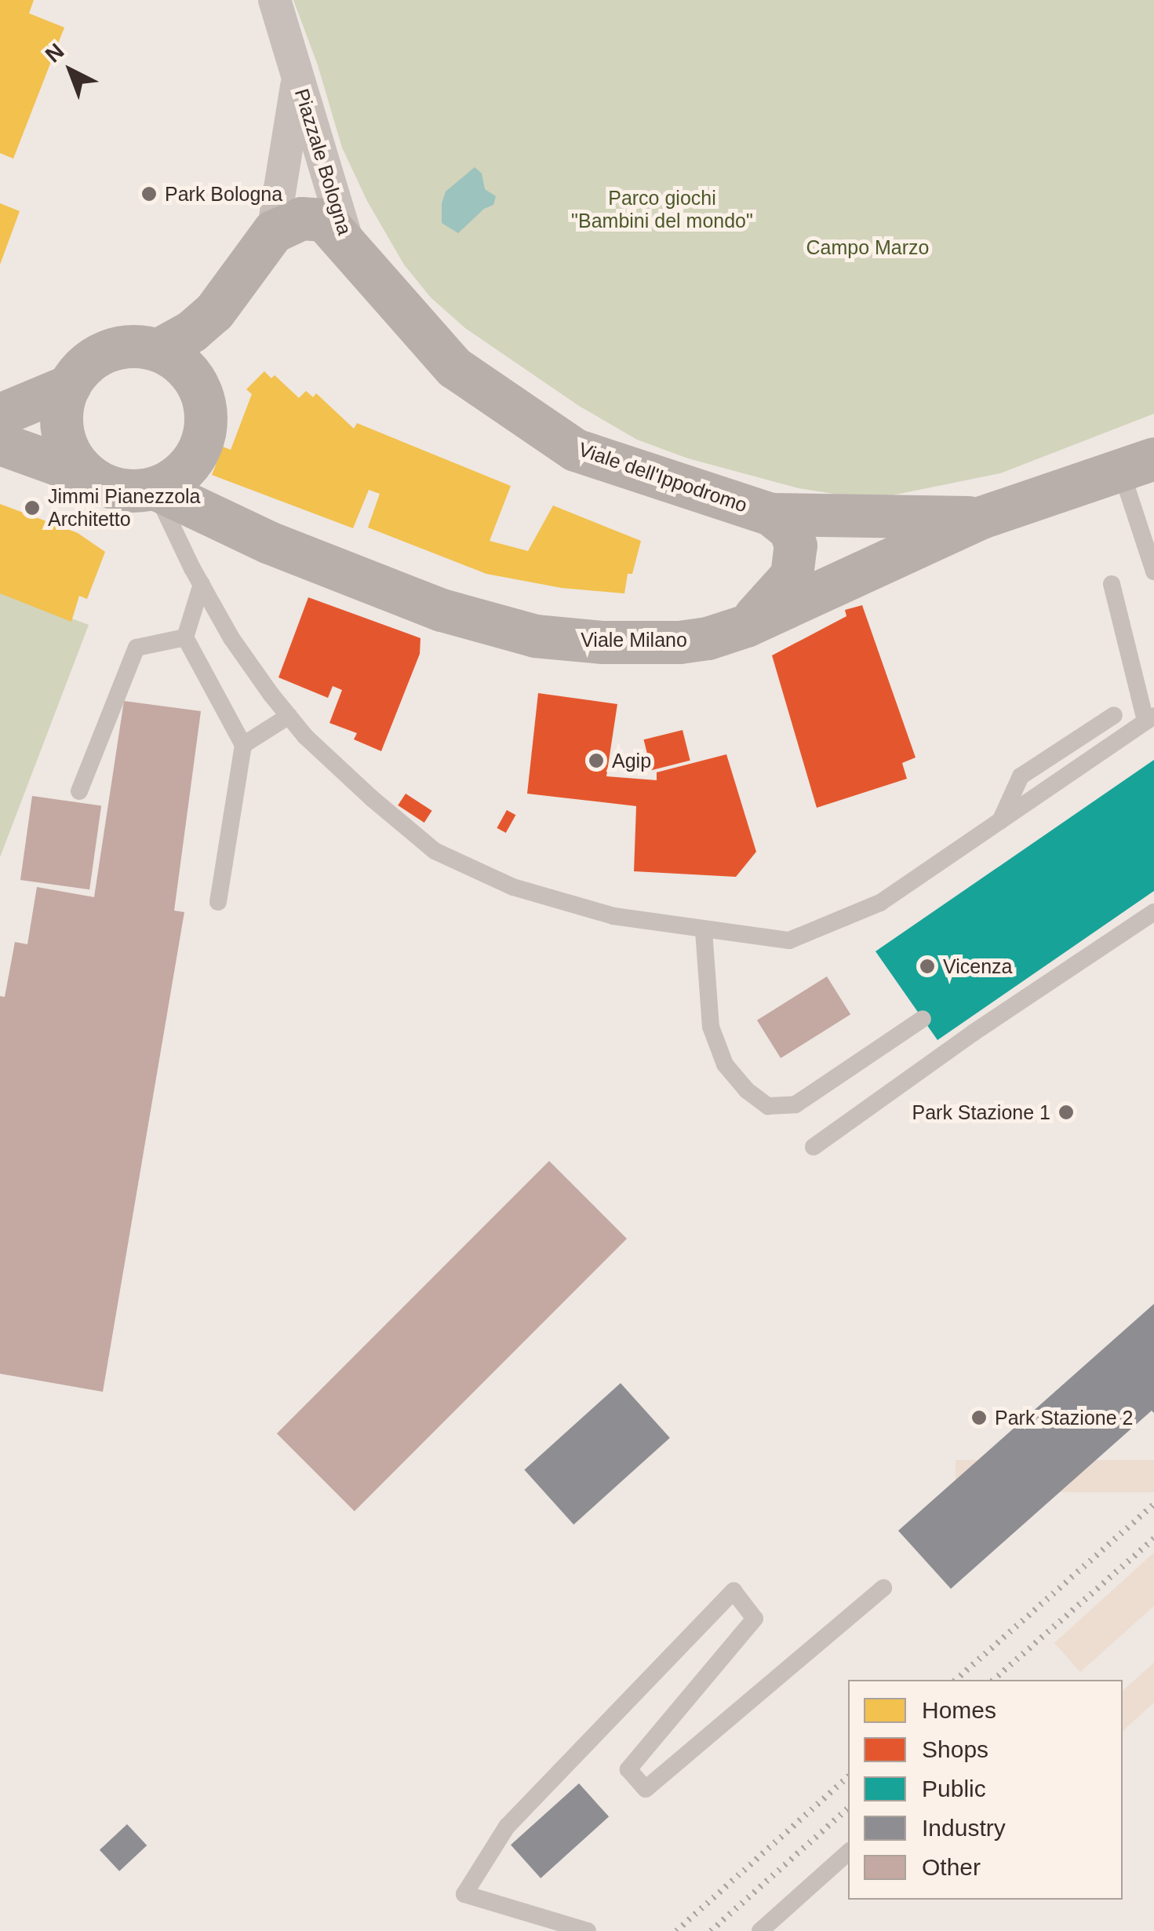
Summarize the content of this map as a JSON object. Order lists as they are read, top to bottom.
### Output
{
  "streets": {
    "main road": ["Viale dell'Ippodromo", "Viale Milano"],
    "street": ["Piazzale Bologna"]
  },
  "crossings": [
    ["Piazzale Bologna", "Viale dell'Ippodromo"],
    ["Viale dell'Ippodromo", "Viale Milano"]
  ],
  "parks": ["Parco giochi \"Bambini del mondo\"", "Campo Marzo"],
  "places": [
    "Park Bologna",
    "Jimmi Pianezzola Architetto",
    "Agip",
    "Vicenza",
    "Park Stazione 1",
    "Park Stazione 2"
  ],
  "legend": [
    "Homes",
    "Shops",
    "Public",
    "Industry",
    "Other"
  ],
  "north": "top left"
}
